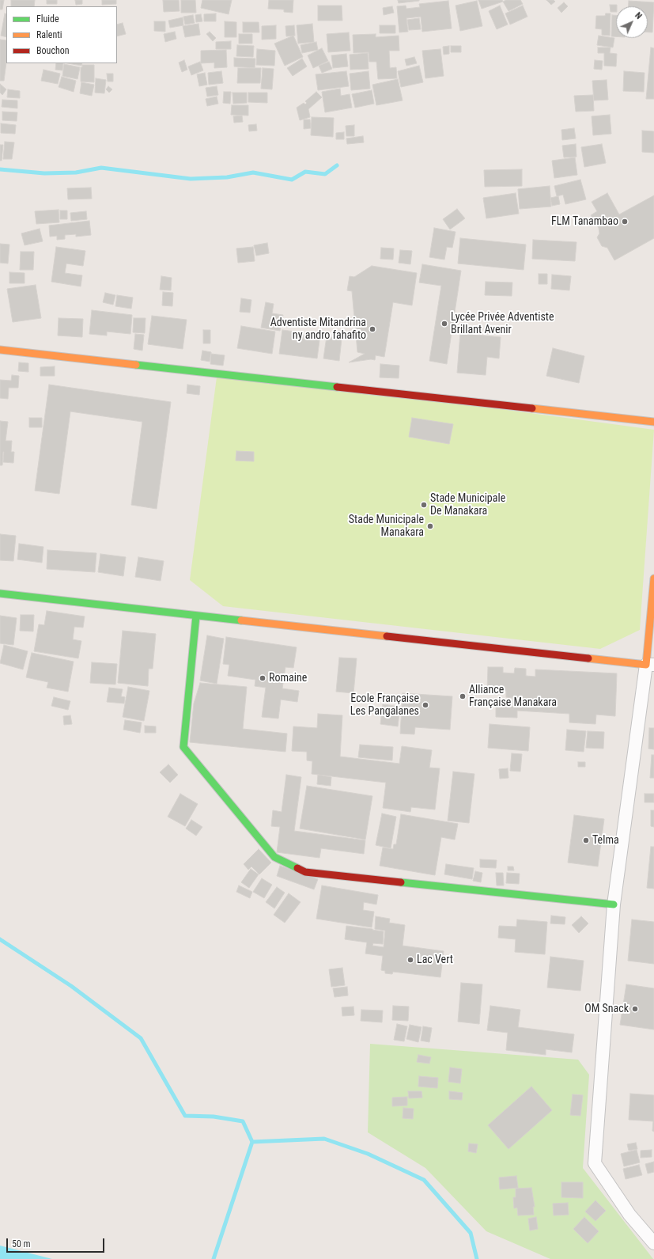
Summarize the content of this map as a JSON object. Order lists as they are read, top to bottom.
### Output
{
  "places": [
    "FLM Tanambao",
    "Lycée Privée Adventiste Brillant Avenir",
    "Adventiste Mitandrina ny andro fahafito",
    "Stade Municipale De Manakara",
    "Stade Municipale Manakara",
    "Romaine",
    "Alliance Française Manakara",
    "Ecole Française Les Pangalanes",
    "Telma",
    "Lac Vert",
    "OM Snack"
  ],
  "legend": ["Fluide", "Ralenti", "Bouchon"],
  "scale_bar": "50 m",
  "north": "top right"
}
